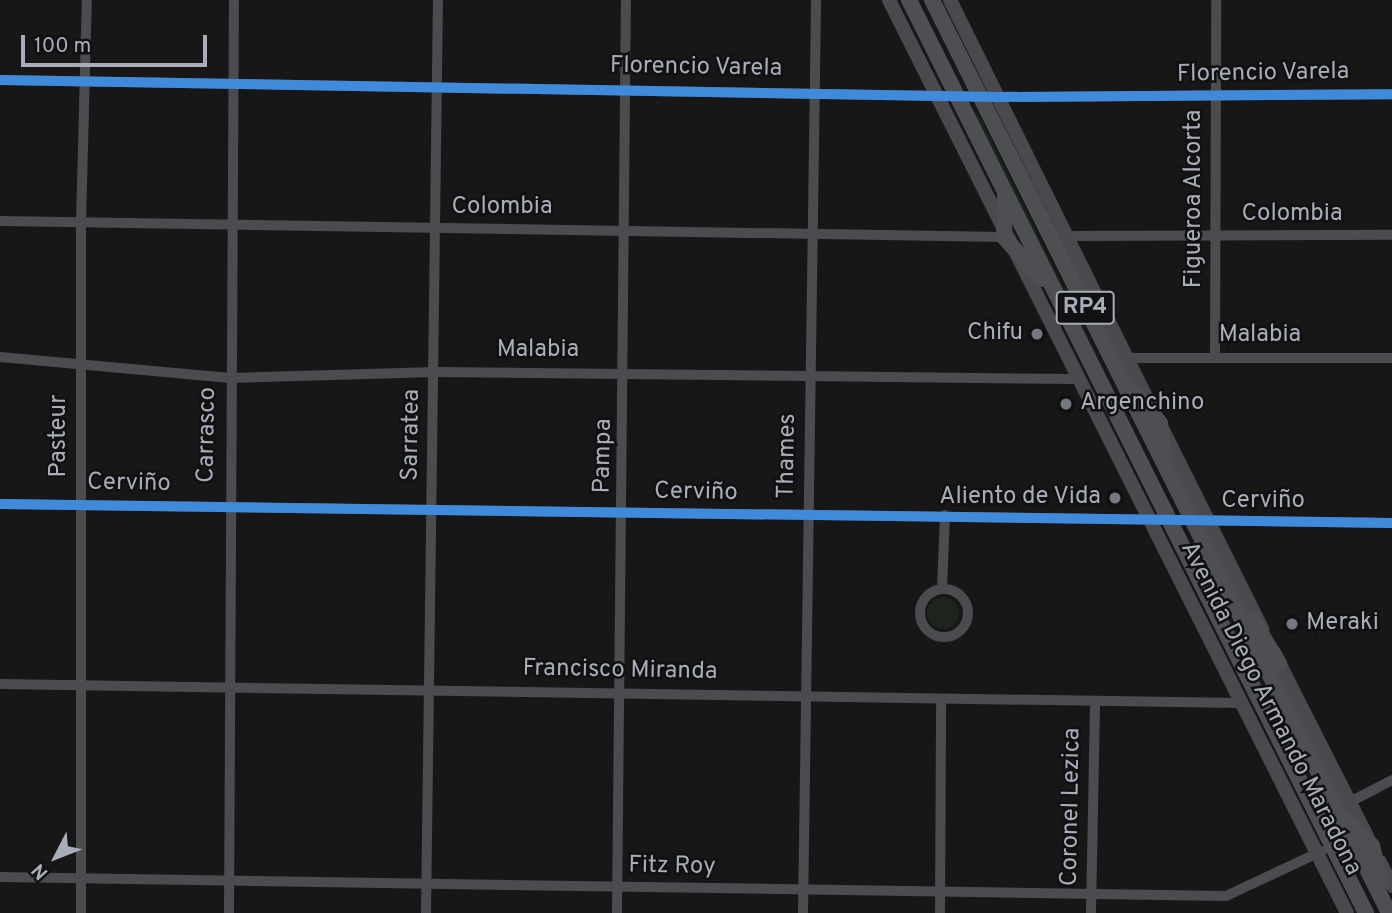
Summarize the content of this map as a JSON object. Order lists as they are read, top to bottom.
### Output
{
  "streets": {
    "main road": ["RP4", "Avenida Diego Armando Maradona"],
    "street": [
      "Florencio Varela",
      "Figueroa Alcorta",
      "Colombia",
      "Malabia",
      "Carrasco",
      "Sarratea",
      "Pasteur",
      "Pampa",
      "Thames",
      "Cerviño",
      "Francisco Miranda",
      "Coronel Lezica",
      "Fitz Roy"
    ]
  },
  "crossings": [
    ["Florencio Varela", "Figueroa Alcorta"],
    ["Florencio Varela", "Carrasco"],
    ["Florencio Varela", "Sarratea"],
    ["Florencio Varela", "Pasteur"],
    ["Florencio Varela", "Pampa"],
    ["Florencio Varela", "Thames"],
    ["Florencio Varela", "Avenida Diego Armando Maradona"],
    ["Figueroa Alcorta", "Colombia"],
    ["Figueroa Alcorta", "Malabia"],
    ["Colombia", "Carrasco"],
    ["Colombia", "Sarratea"],
    ["Colombia", "Pasteur"],
    ["Colombia", "Pampa"],
    ["Colombia", "Thames"],
    ["Colombia", "Avenida Diego Armando Maradona"],
    ["Malabia", "Carrasco"],
    ["Malabia", "Sarratea"],
    ["Malabia", "Pasteur"],
    ["Malabia", "Pampa"],
    ["Malabia", "Thames"],
    ["Malabia", "Avenida Diego Armando Maradona"],
    ["Carrasco", "Cerviño"],
    ["Carrasco", "Francisco Miranda"],
    ["Carrasco", "Fitz Roy"],
    ["Sarratea", "Cerviño"],
    ["Sarratea", "Francisco Miranda"],
    ["Sarratea", "Fitz Roy"],
    ["Pasteur", "Cerviño"],
    ["Pasteur", "Francisco Miranda"],
    ["Pasteur", "Fitz Roy"],
    ["Pampa", "Cerviño"],
    ["Pampa", "Francisco Miranda"],
    ["Pampa", "Fitz Roy"],
    ["Thames", "Cerviño"],
    ["Thames", "Francisco Miranda"],
    ["Thames", "Fitz Roy"],
    ["Cerviño", "Avenida Diego Armando Maradona"],
    ["Francisco Miranda", "Avenida Diego Armando Maradona"],
    ["Francisco Miranda", "Coronel Lezica"],
    ["Avenida Diego Armando Maradona", "Fitz Roy"],
    ["Coronel Lezica", "Fitz Roy"]
  ],
  "places": [
    "Chifu",
    "Argenchino",
    "Aliento de Vida",
    "Meraki"
  ],
  "scale_bar": "100 m",
  "north": "bottom left"
}
